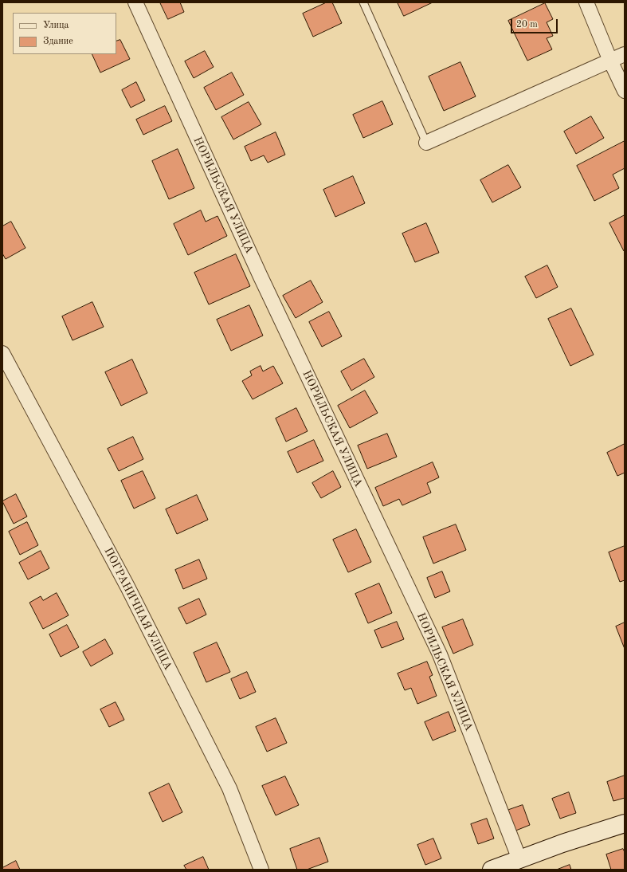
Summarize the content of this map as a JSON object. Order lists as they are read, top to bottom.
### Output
{
  "streets": {
    "street": ["НОРИЛЬСКАЯ УЛИЦА", "ПОГРАНИЧНАЯ УЛИЦА"]
  },
  "legend": ["Улица", "Здание"],
  "scale_bar": "20 m"
}
